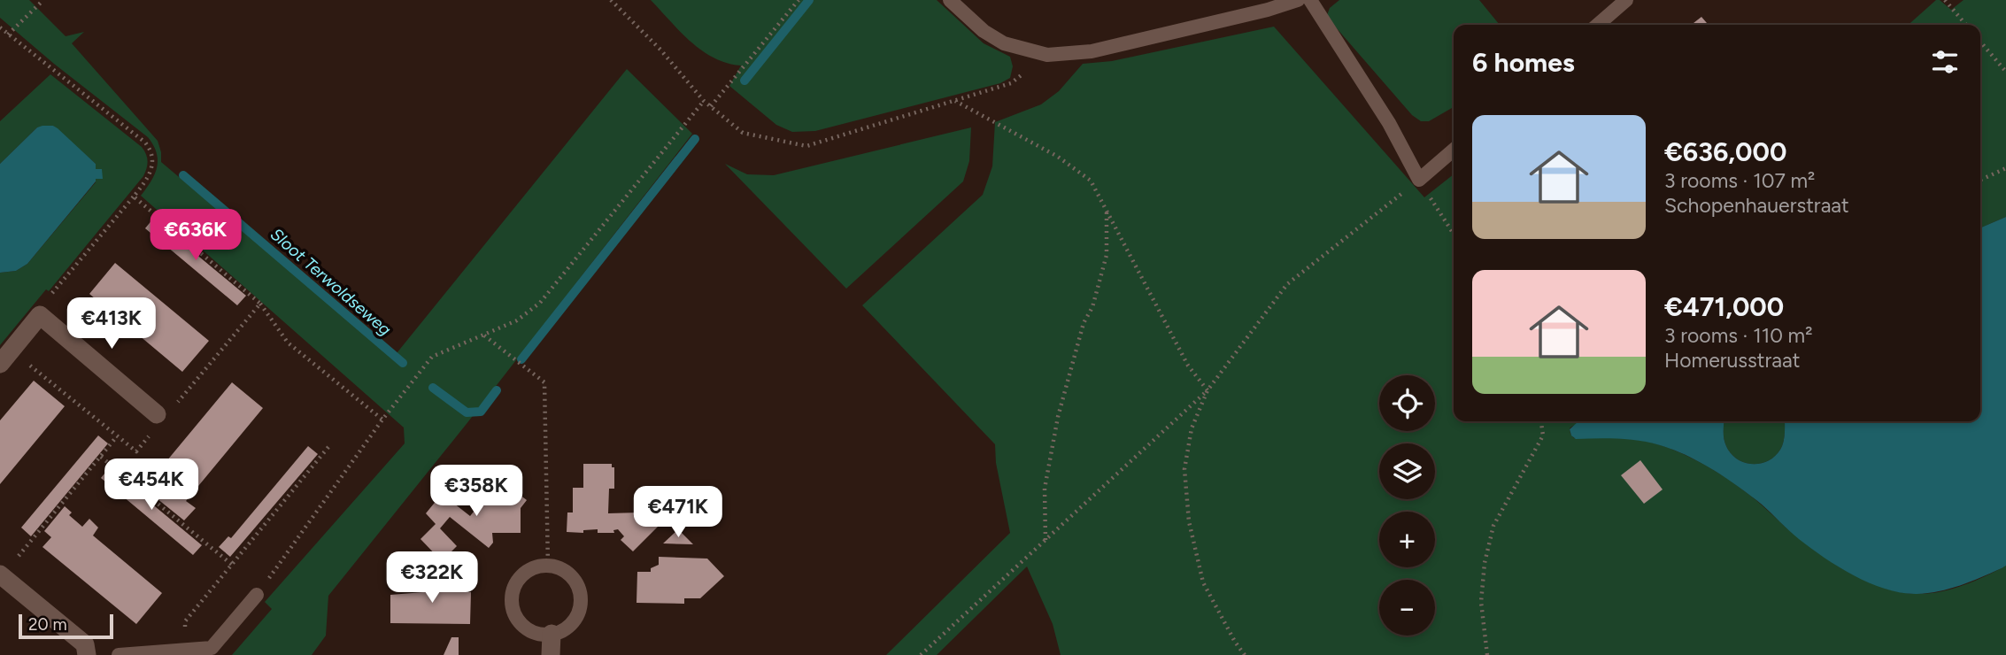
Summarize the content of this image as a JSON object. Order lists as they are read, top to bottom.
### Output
{
  "water": ["Sloot Terwoldseweg"],
  "scale_bar": "20 m",
  "page": {
    "heading": "6 homes",
    "list": [
      {
        "name": "€636,000",
        "note": "3 rooms · 107 m² · Schopenhauerstraat"
      },
      {
        "name": "€471,000",
        "note": "3 rooms · 110 m² · Homerusstraat"
      }
    ],
    "price": [
      "€636K",
      "€413K",
      "€454K",
      "€358K",
      "€471K",
      "€322K"
    ],
    "map_buttons": ["+", "−"],
    "scale": "20 m"
  }
}
